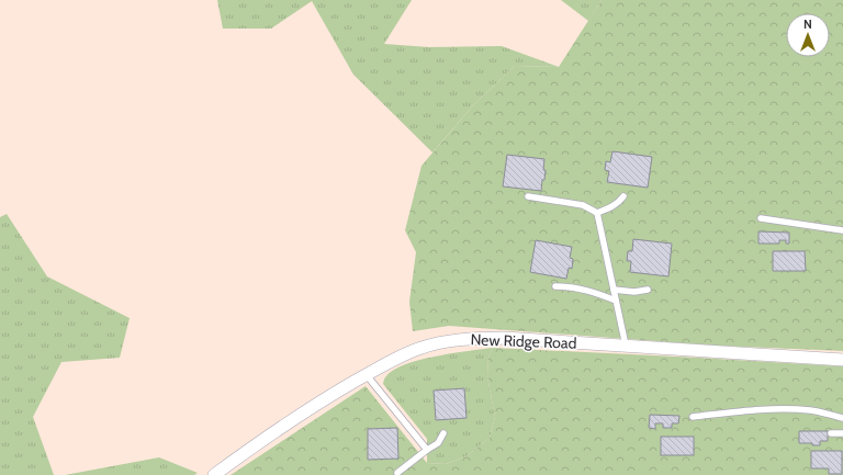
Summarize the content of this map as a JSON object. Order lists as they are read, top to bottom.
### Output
{
  "streets": {
    "street": ["New Ridge Road"]
  },
  "north": "top"
}
